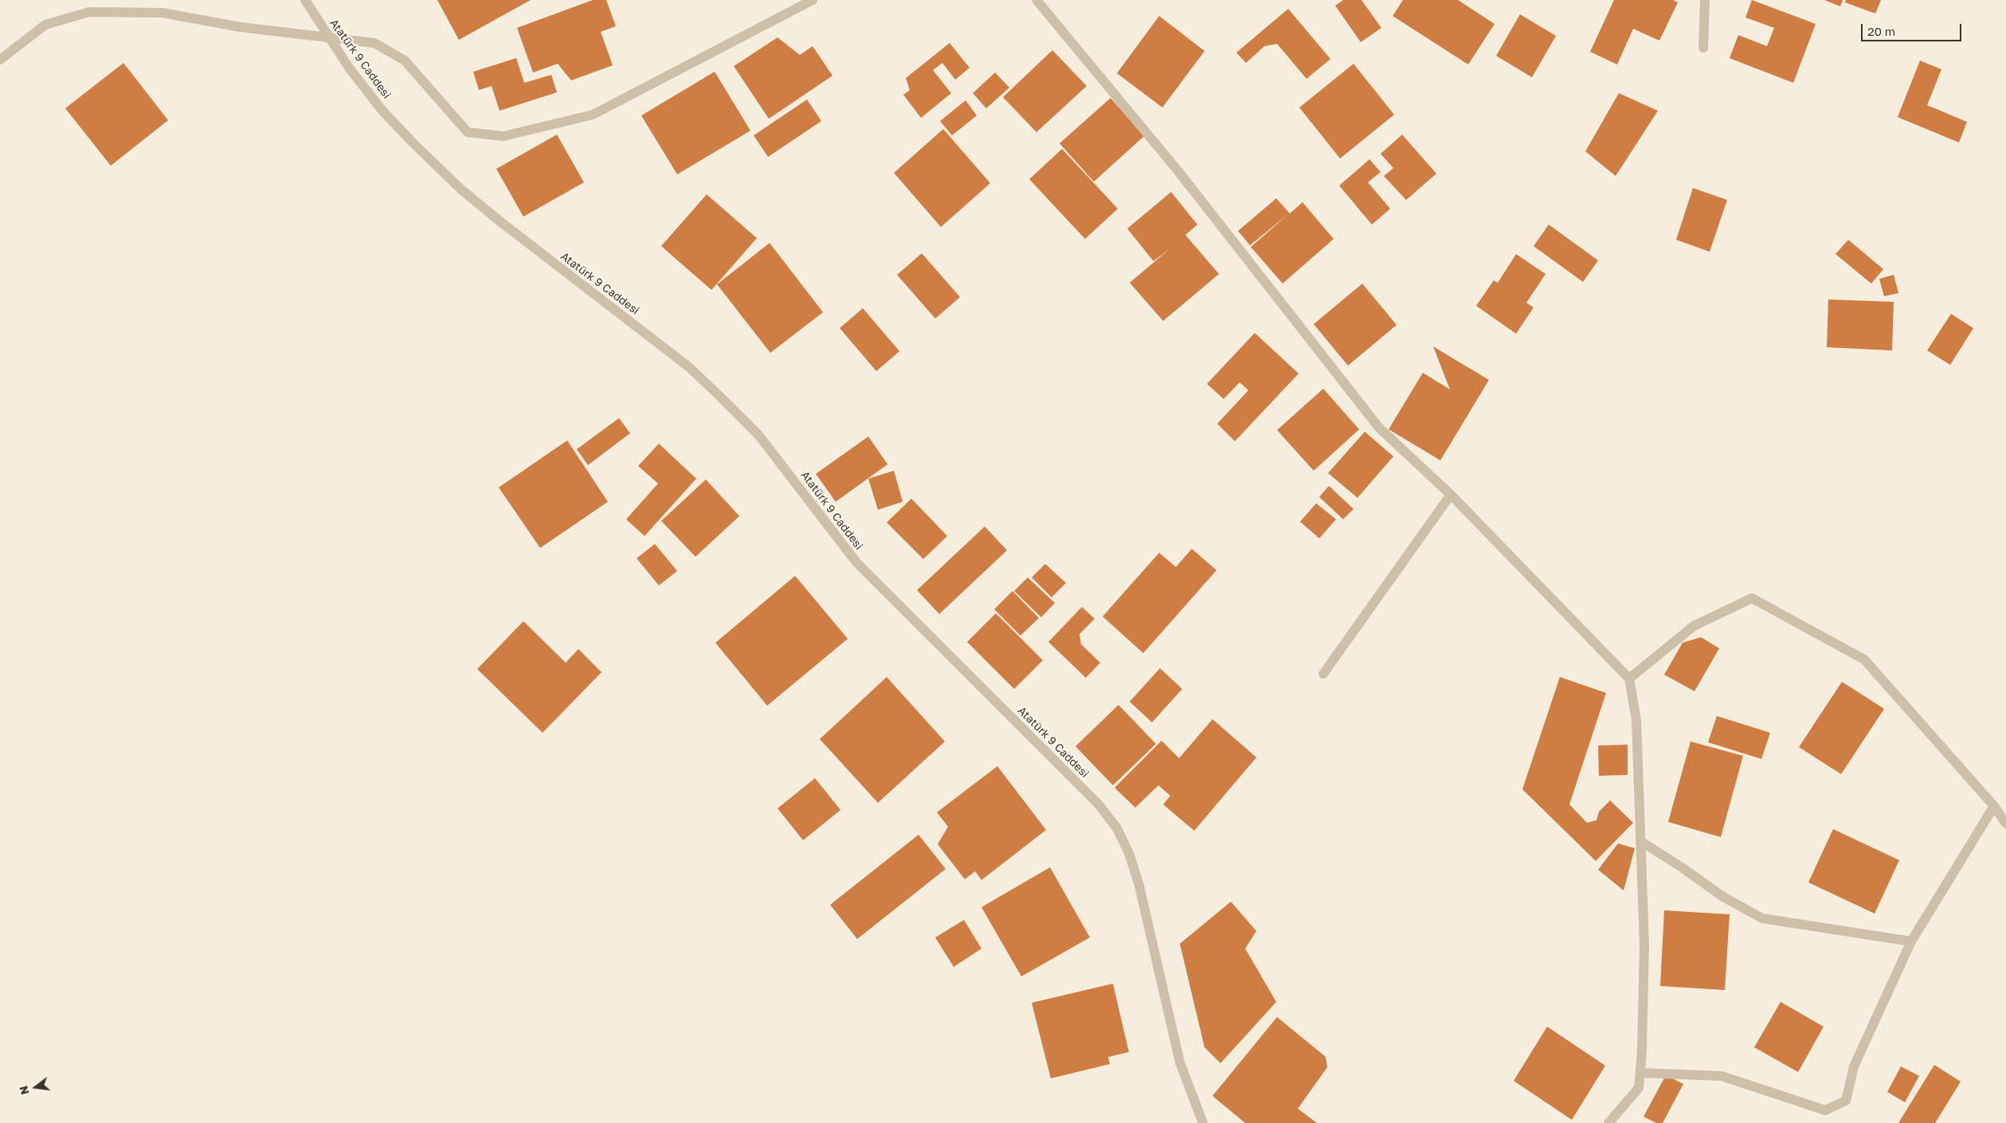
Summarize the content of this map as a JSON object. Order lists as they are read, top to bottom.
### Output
{
  "streets": {
    "street": ["Atatürk 9 Caddesi"]
  },
  "scale_bar": "20 m",
  "north": "left"
}
